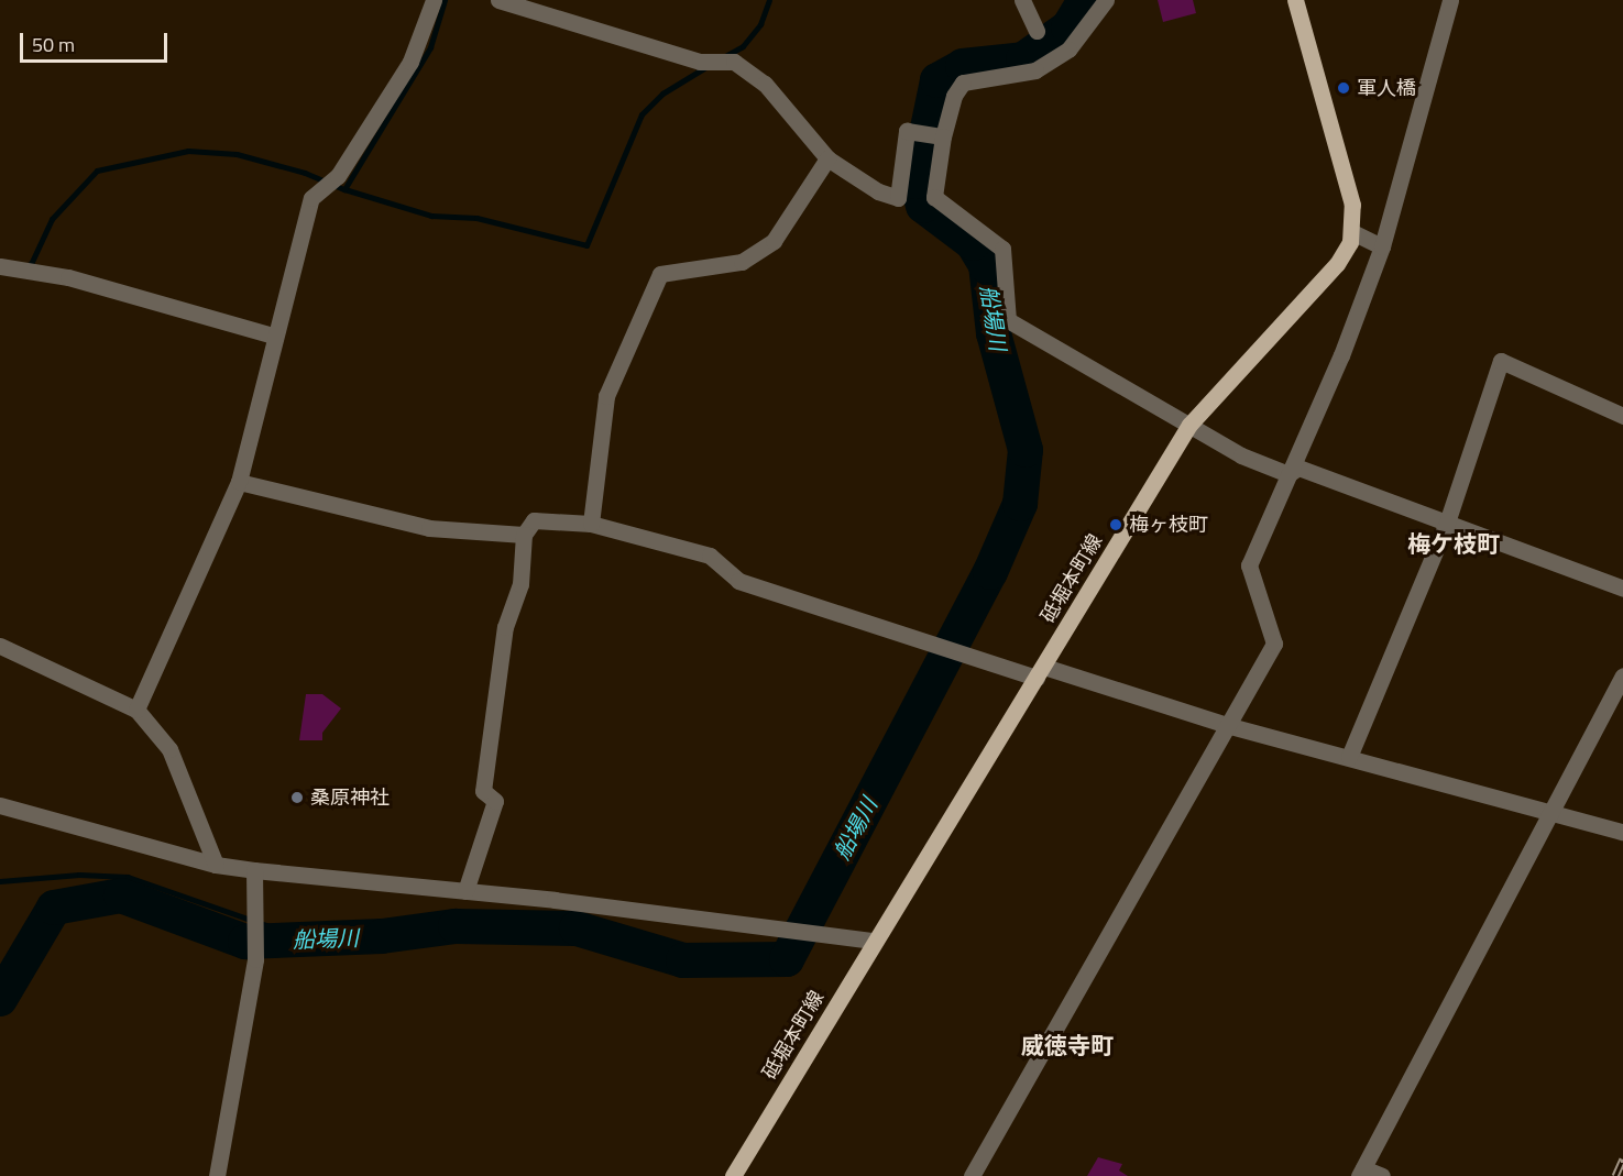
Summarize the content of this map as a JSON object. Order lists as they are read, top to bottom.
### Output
{
  "streets": {
    "main road": ["砥堀本町線"]
  },
  "districts": ["梅ケ枝町", "威徳寺町"],
  "water": ["船場川"],
  "places": ["軍人橋", "梅ヶ枝町", "桑原神社"],
  "scale_bar": "50 m"
}
